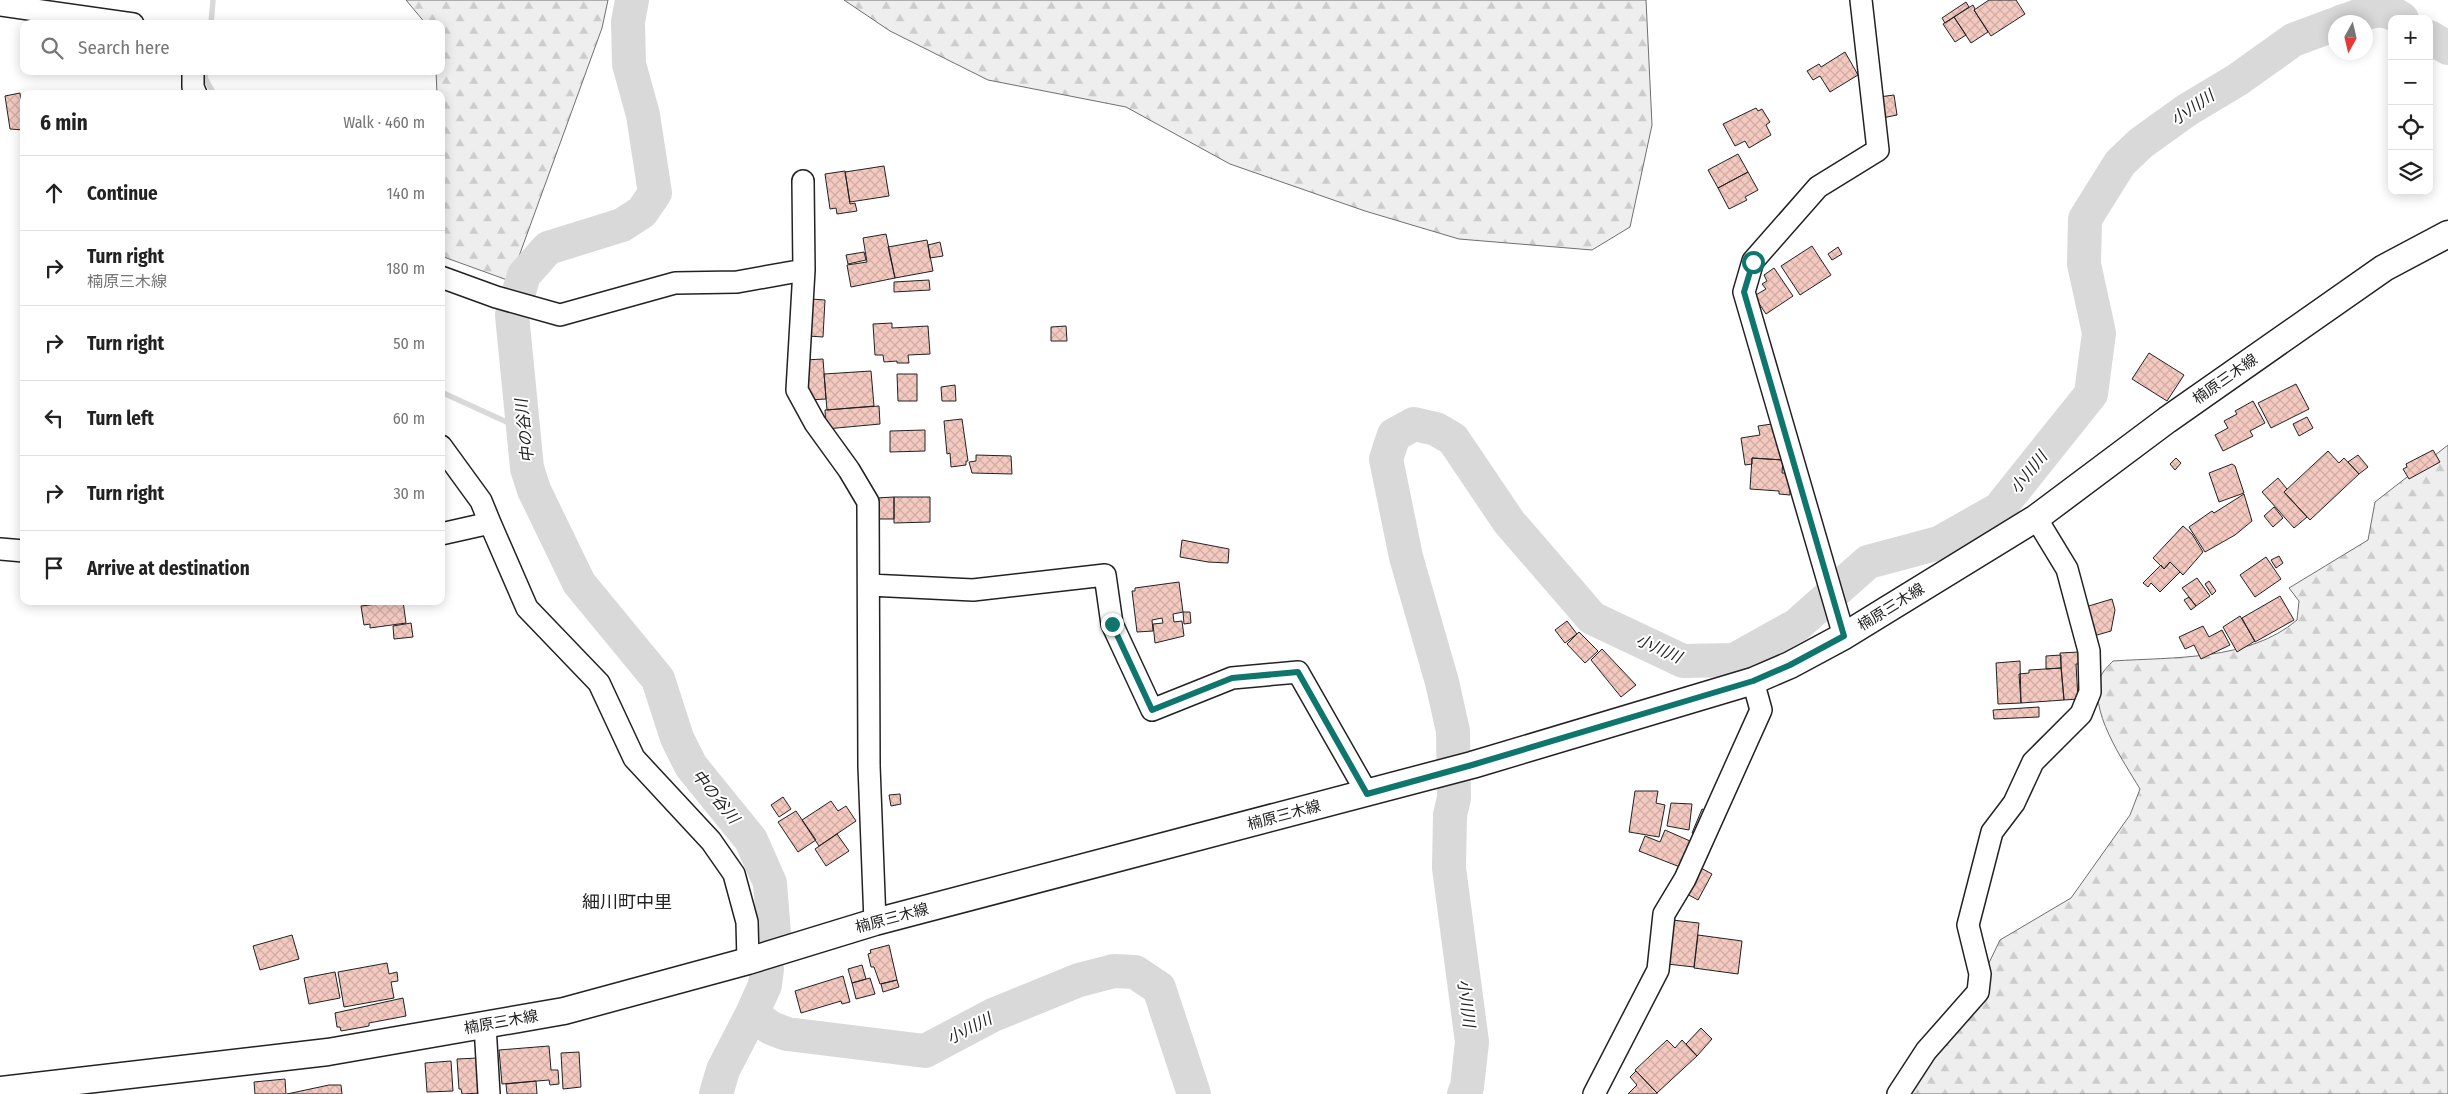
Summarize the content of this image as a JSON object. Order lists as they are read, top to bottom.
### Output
{
  "streets": {
    "main road": ["楠原三木線"]
  },
  "districts": ["細川町中里"],
  "water": ["小川川", "中の谷川"],
  "north": "bottom",
  "page": {
    "map_buttons": ["+", "−"],
    "search": "Search here",
    "heading": ["6 min", "Walk · 460 m"],
    "list": [
      ["Continue", "140 m"],
      ["Turn right", "楠原三木線", "180 m"],
      ["Turn right", "50 m"],
      ["Turn left", "60 m"],
      ["Turn right", "30 m"],
      "Arrive at destination"
    ]
  }
}
